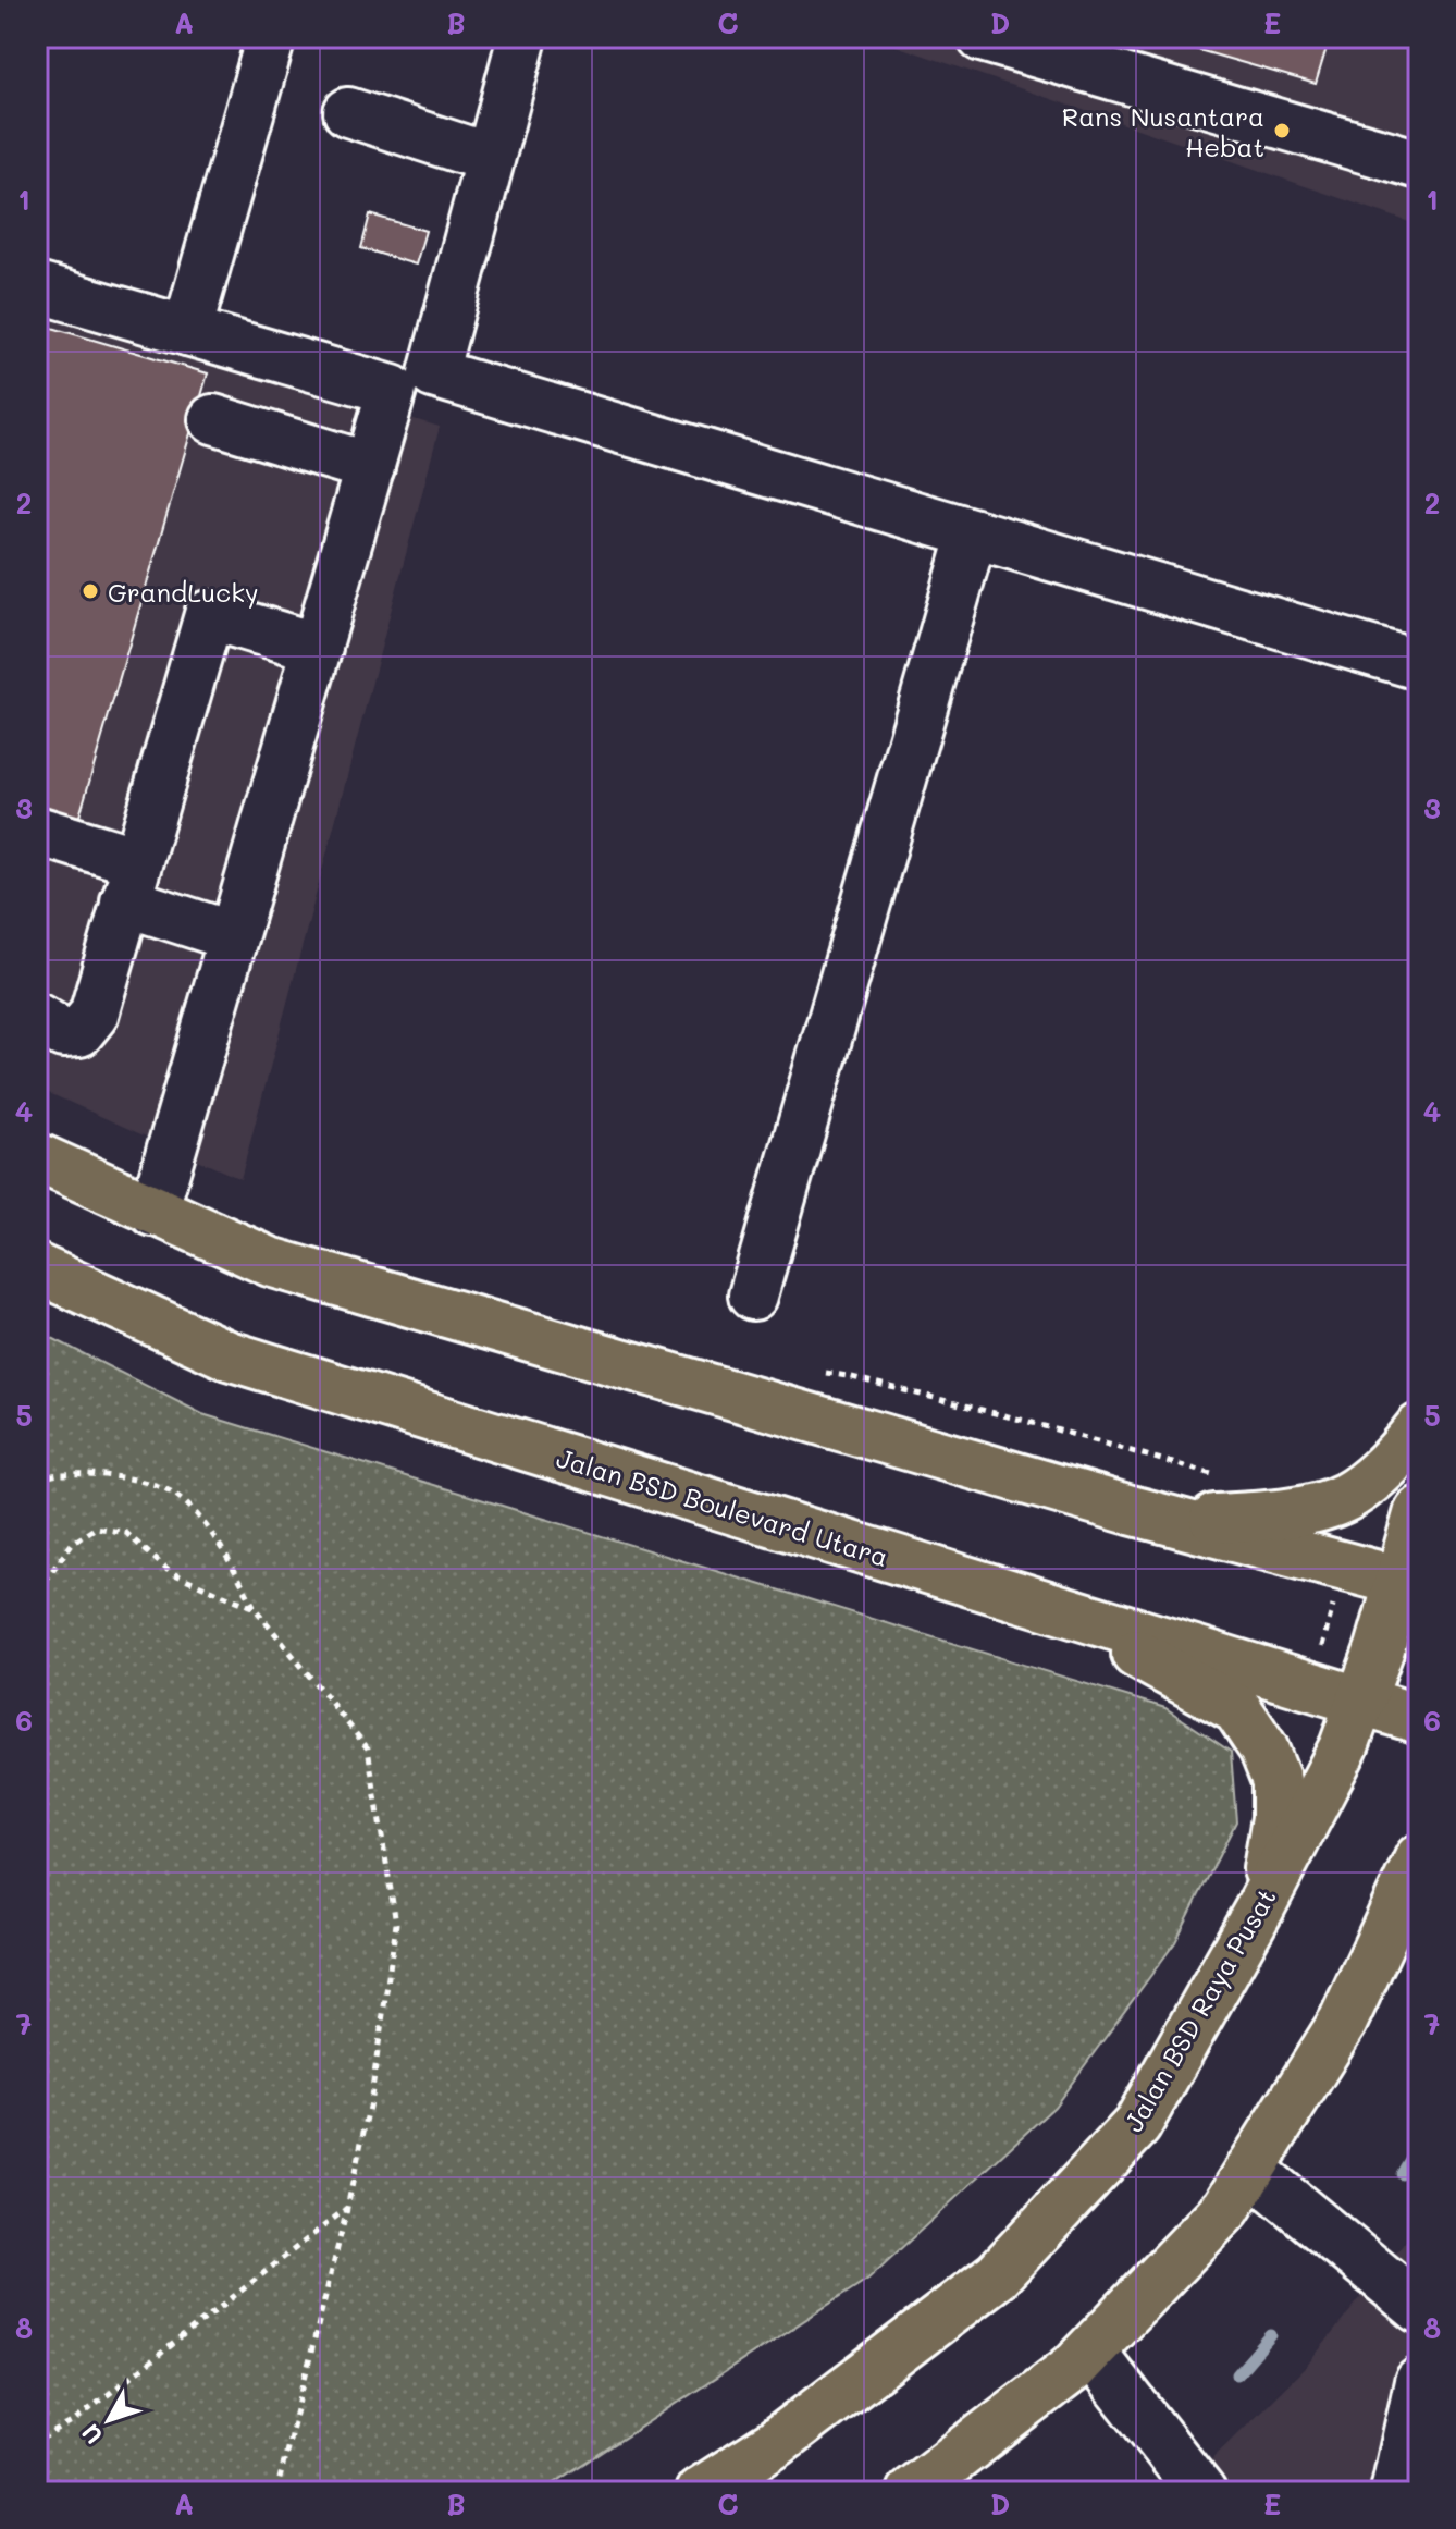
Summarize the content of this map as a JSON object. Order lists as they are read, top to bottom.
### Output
{
  "streets": {
    "main road": ["Jalan BSD Boulevard Utara", "Jalan BSD Raya Pusat"]
  },
  "crossings": [
    ["Jalan BSD Boulevard Utara", "Jalan BSD Raya Pusat"]
  ],
  "places": ["Rans Nusantara Hebat", "GrandLucky"],
  "north": "bottom left",
  "grid": {
    "columns": [
      "A",
      "B",
      "C",
      "D",
      "E"
    ],
    "rows": [
      "1",
      "2",
      "3",
      "4",
      "5",
      "6",
      "7",
      "8"
    ]
  }
}
